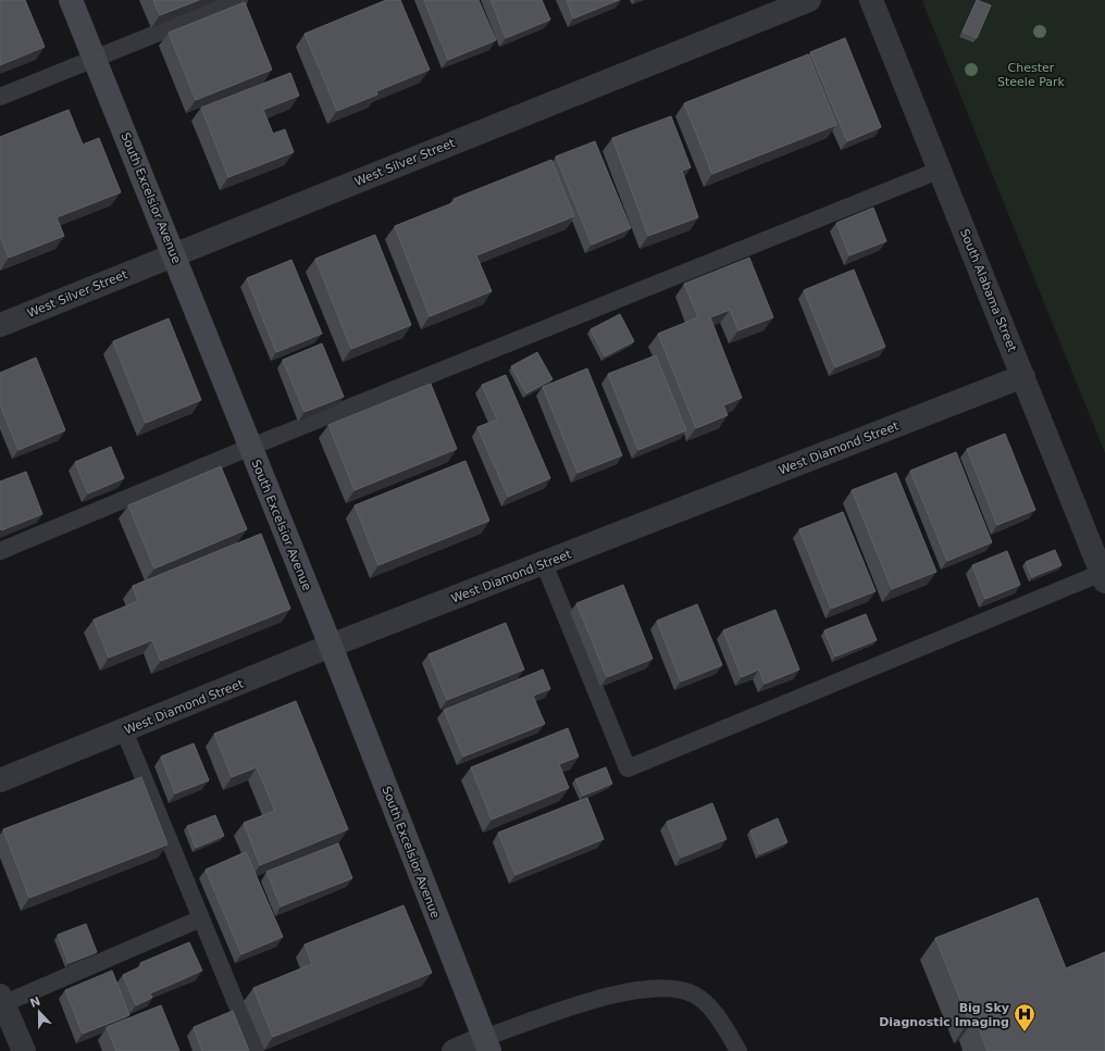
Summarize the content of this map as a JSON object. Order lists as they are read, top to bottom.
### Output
{
  "streets": {
    "main road": ["South Excelsior Avenue"],
    "street": ["West Silver Street", "South Alabama Street", "West Diamond Street"]
  },
  "crossings": [
    ["West Silver Street", "South Excelsior Avenue"],
    ["South Excelsior Avenue", "West Diamond Street"],
    ["South Alabama Street", "West Diamond Street"]
  ],
  "parks": ["Chester Steele Park"],
  "places": {
    "hospital": ["Big Sky Diagnostic Imaging"]
  },
  "north": "top"
}
